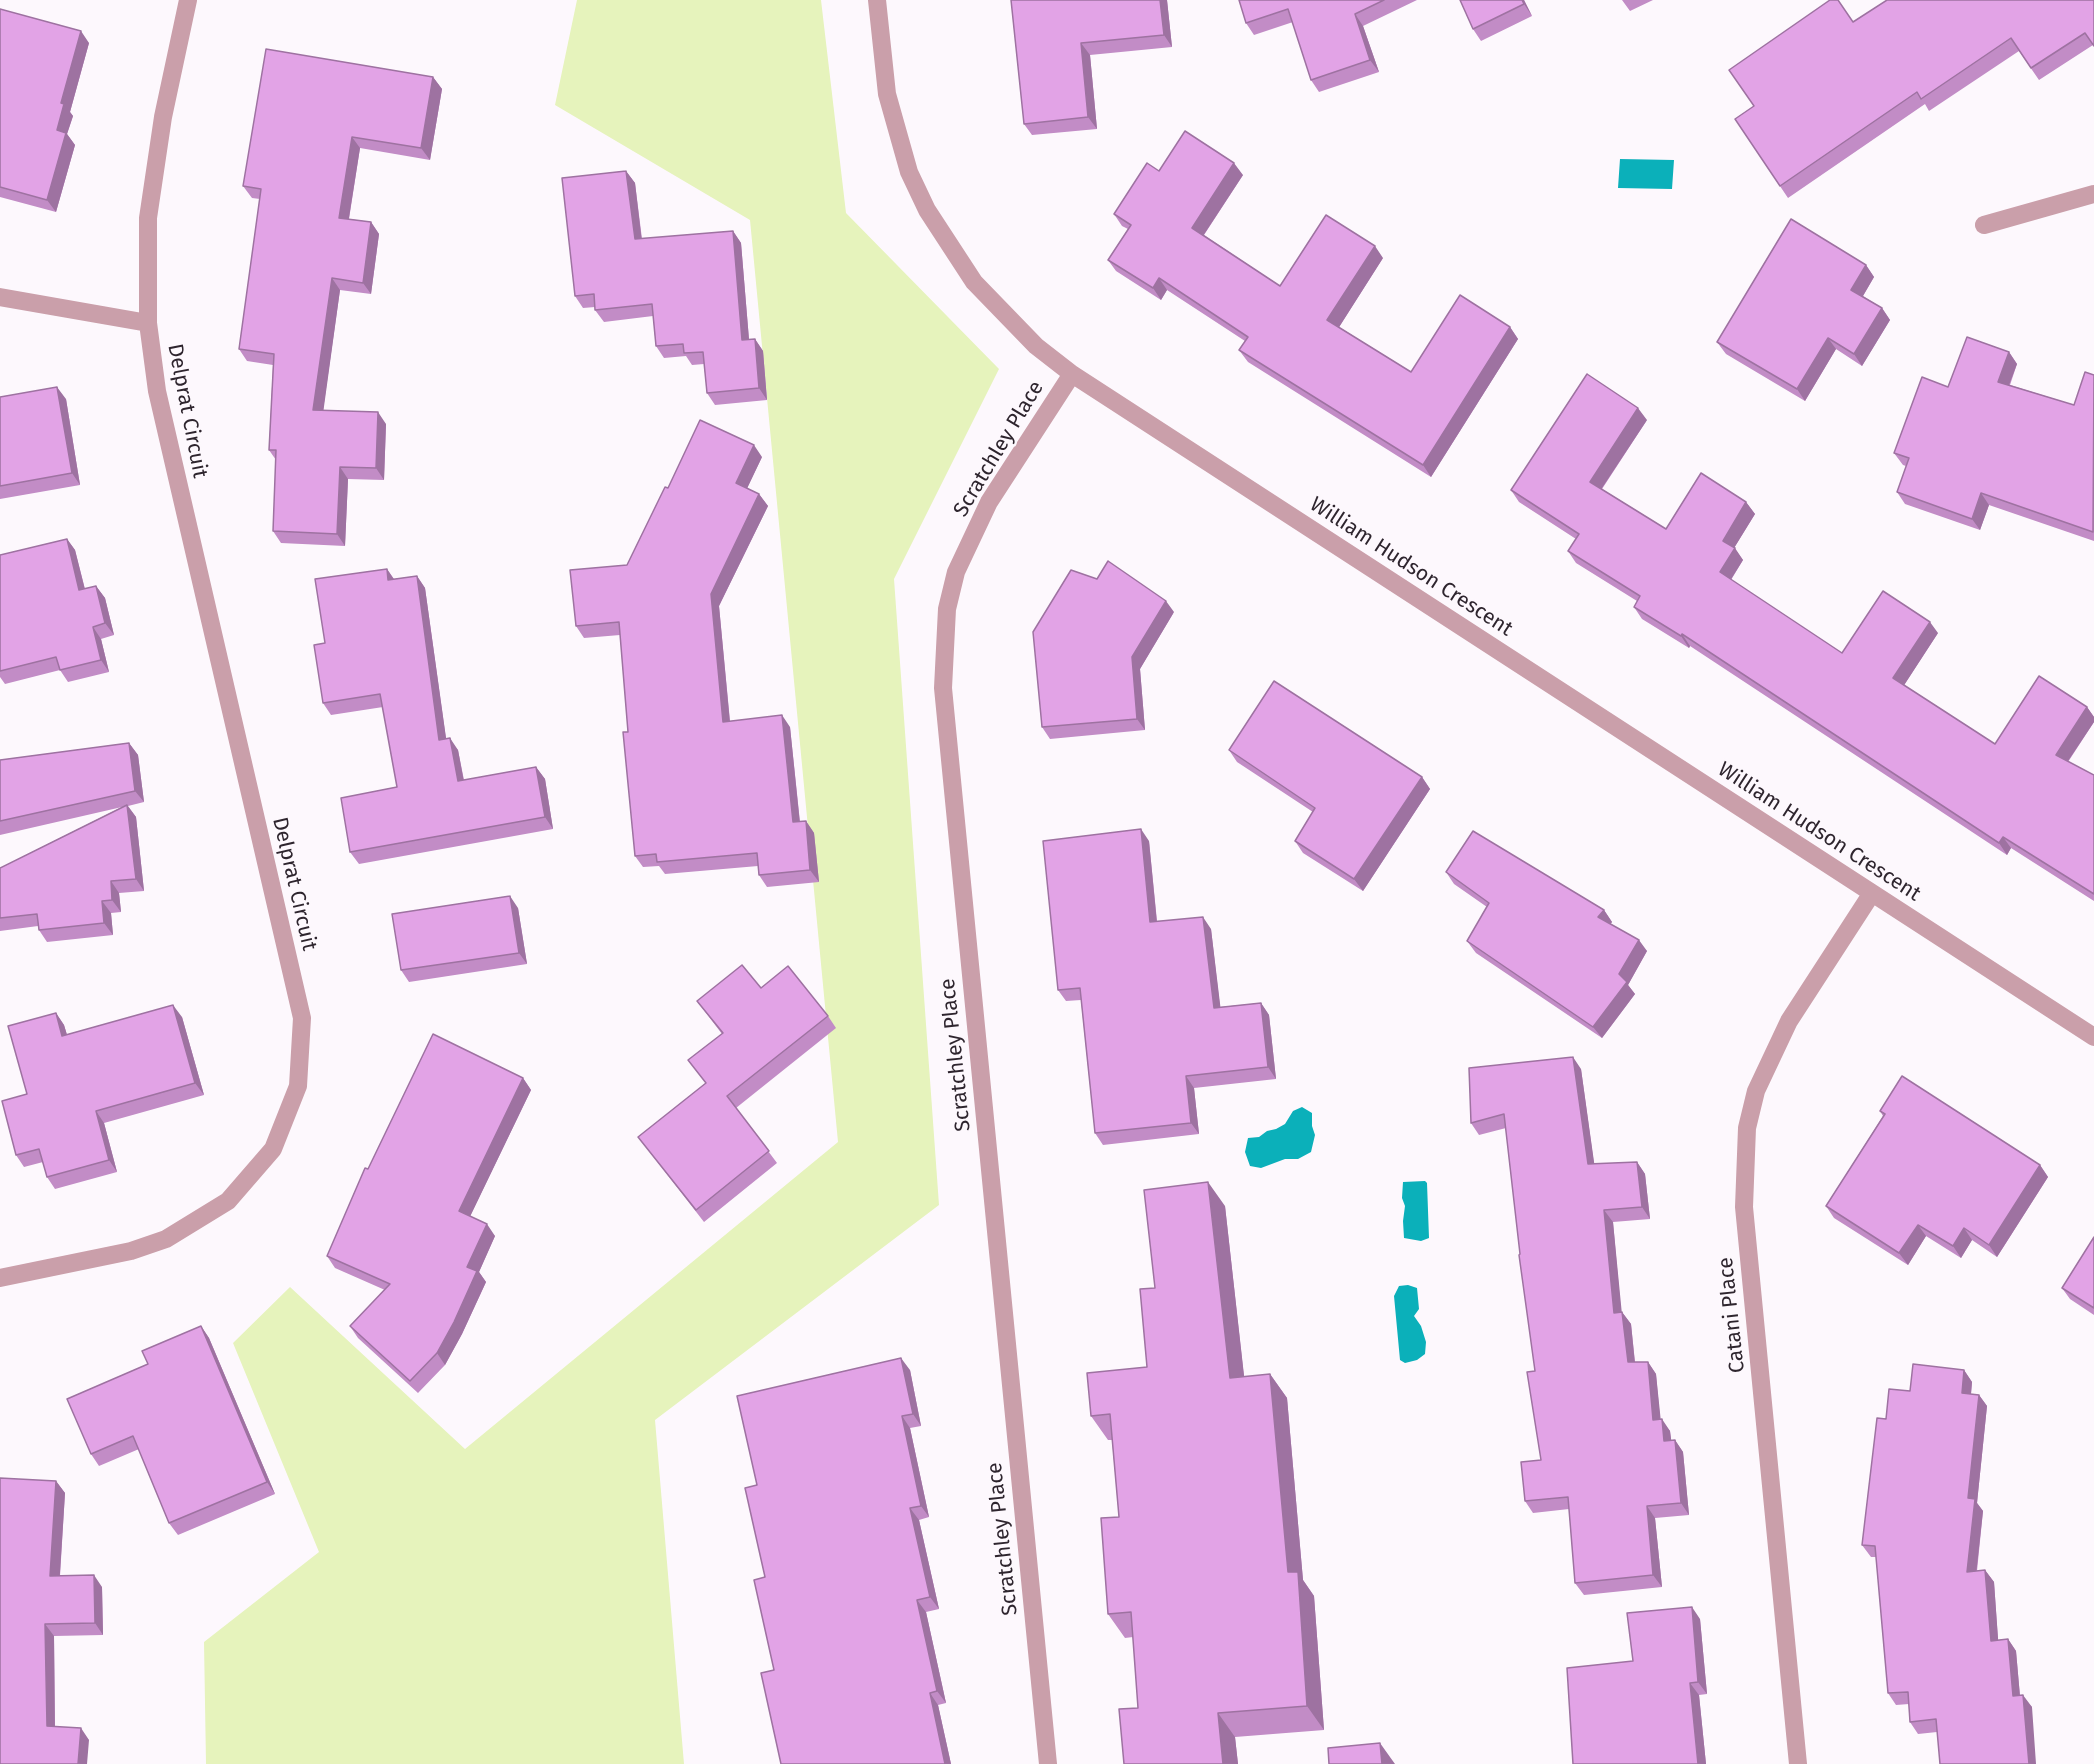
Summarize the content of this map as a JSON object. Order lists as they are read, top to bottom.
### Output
{
  "streets": {
    "street": [
      "Delprat Circuit",
      "Scratchley Place",
      "William Hudson Crescent",
      "Catani Place"
    ]
  },
  "crossings": [
    ["Scratchley Place", "William Hudson Crescent"],
    ["William Hudson Crescent", "Catani Place"]
  ]
}
